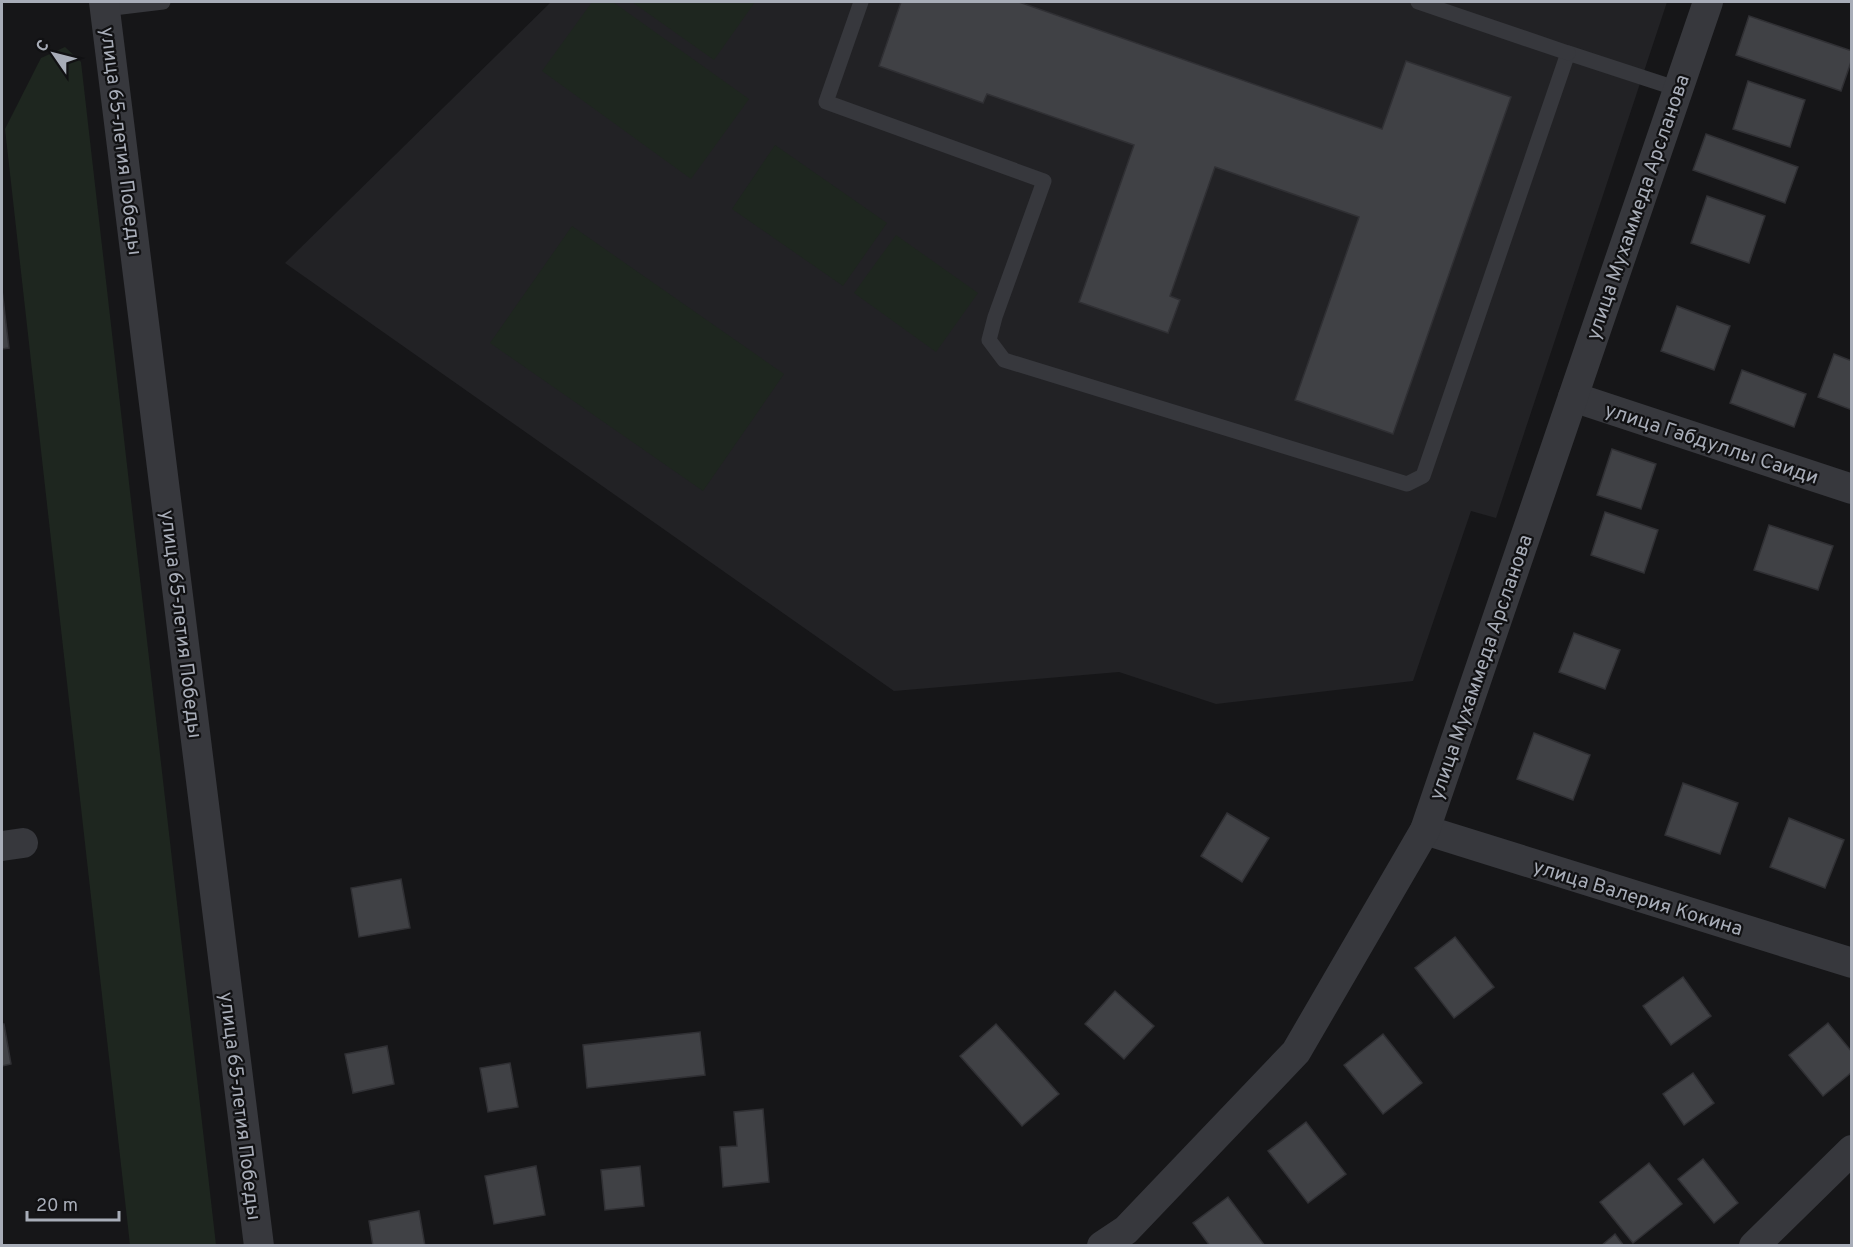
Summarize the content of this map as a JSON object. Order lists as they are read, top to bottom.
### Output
{
  "streets": {
    "street": [
      "улица 65-летия Победы",
      "улица Мухаммеда Арсланова",
      "улица Габдуллы Саиди",
      "улица Валерия Кокина"
    ]
  },
  "crossings": [
    ["улица Мухаммеда Арсланова", "улица Габдуллы Саиди"],
    ["улица Мухаммеда Арсланова", "улица Валерия Кокина"]
  ],
  "scale_bar": "20 m",
  "north": "top left"
}
